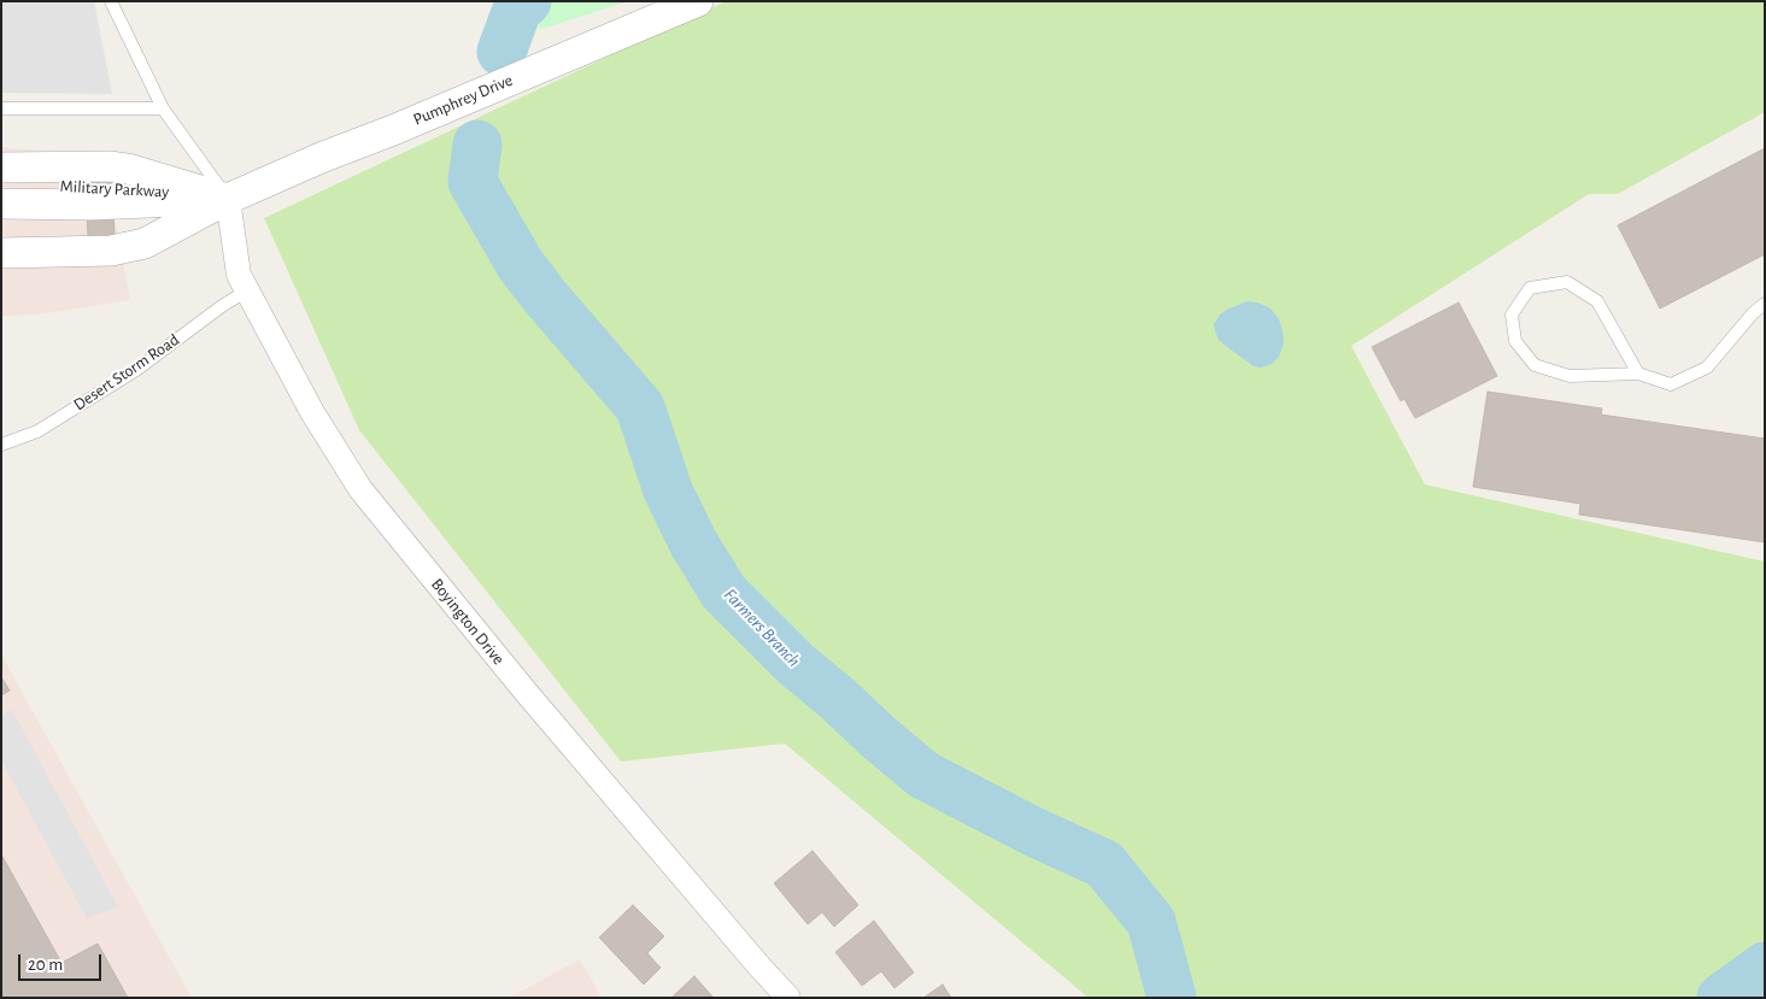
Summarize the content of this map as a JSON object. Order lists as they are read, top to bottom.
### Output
{
  "streets": {
    "street": ["Pumphrey Drive", "Military Parkway", "Boyington Drive"],
    "lane": ["Desert Storm Road"]
  },
  "crossings": [
    ["Pumphrey Drive", "Military Parkway"],
    ["Pumphrey Drive", "Boyington Drive"],
    ["Military Parkway", "Boyington Drive"],
    ["Desert Storm Road", "Boyington Drive"]
  ],
  "water": ["Farmers Branch"],
  "scale_bar": "20 m"
}
